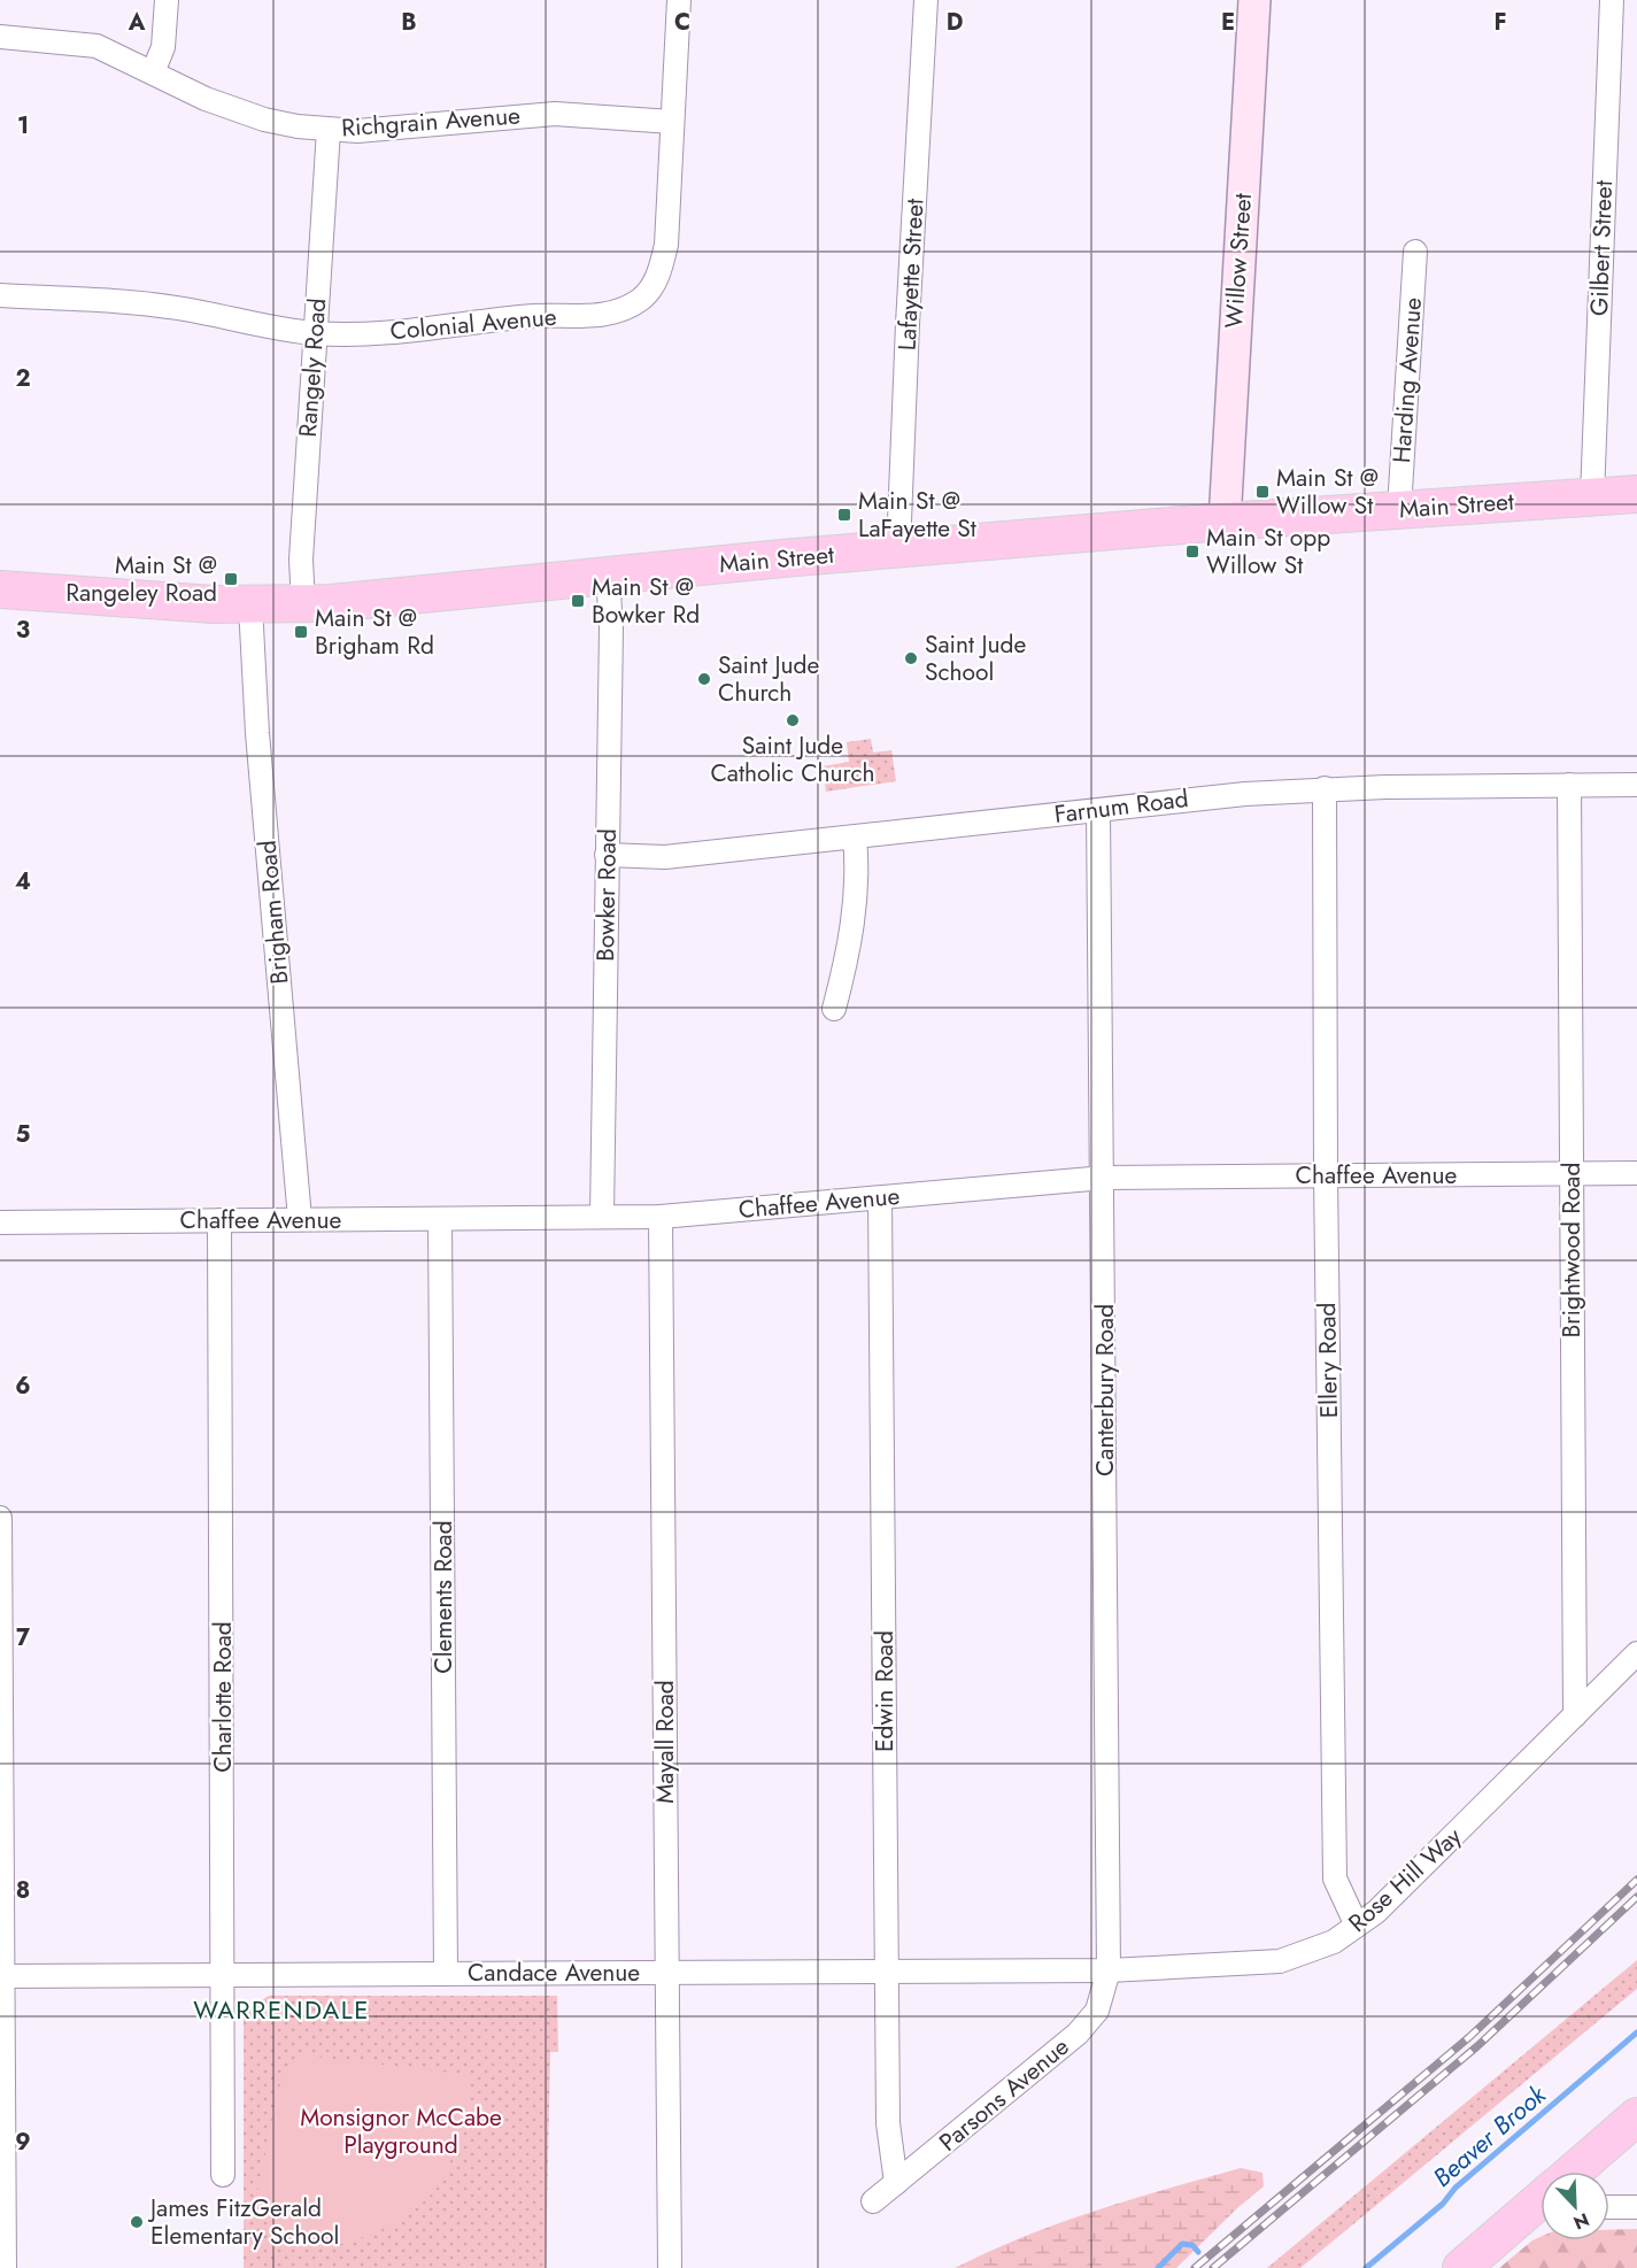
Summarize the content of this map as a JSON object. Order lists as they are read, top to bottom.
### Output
{
  "streets": {
    "main road": ["Main Street"],
    "street": [
      "Richgrain Avenue",
      "Gilbert Street",
      "Willow Street",
      "Lafayette Street",
      "Colonial Avenue",
      "Rangely Road",
      "Harding Avenue",
      "Farnum Road",
      "Bowker Road",
      "Brigham Road",
      "Chaffee Avenue",
      "Brightwood Road",
      "Ellery Road",
      "Canterbury Road",
      "Clements Road",
      "Edwin Road",
      "Charlotte Road",
      "Mayall Road",
      "Rose Hill Way",
      "Candace Avenue",
      "Parsons Avenue"
    ]
  },
  "crossings": [
    ["Richgrain Avenue", "Colonial Avenue"],
    ["Richgrain Avenue", "Rangely Road"],
    ["Gilbert Street", "Main Street"],
    ["Willow Street", "Main Street"],
    ["Lafayette Street", "Main Street"],
    ["Colonial Avenue", "Rangely Road"],
    ["Rangely Road", "Main Street"],
    ["Harding Avenue", "Main Street"],
    ["Main Street", "Bowker Road"],
    ["Main Street", "Brigham Road"],
    ["Farnum Road", "Bowker Road"],
    ["Farnum Road", "Brightwood Road"],
    ["Farnum Road", "Ellery Road"],
    ["Farnum Road", "Canterbury Road"],
    ["Bowker Road", "Chaffee Avenue"],
    ["Brigham Road", "Chaffee Avenue"],
    ["Chaffee Avenue", "Brightwood Road"],
    ["Chaffee Avenue", "Ellery Road"],
    ["Chaffee Avenue", "Canterbury Road"],
    ["Chaffee Avenue", "Clements Road"],
    ["Chaffee Avenue", "Edwin Road"],
    ["Chaffee Avenue", "Charlotte Road"],
    ["Chaffee Avenue", "Mayall Road"],
    ["Brightwood Road", "Rose Hill Way"],
    ["Ellery Road", "Rose Hill Way"],
    ["Canterbury Road", "Rose Hill Way"],
    ["Canterbury Road", "Candace Avenue"],
    ["Canterbury Road", "Parsons Avenue"],
    ["Clements Road", "Candace Avenue"],
    ["Edwin Road", "Candace Avenue"],
    ["Edwin Road", "Parsons Avenue"],
    ["Charlotte Road", "Candace Avenue"],
    ["Mayall Road", "Candace Avenue"],
    ["Rose Hill Way", "Candace Avenue"],
    ["Rose Hill Way", "Parsons Avenue"],
    ["Candace Avenue", "Parsons Avenue"]
  ],
  "districts": ["WARRENDALE"],
  "water": ["Beaver Brook"],
  "parks": ["Monsignor McCabe Playground"],
  "places": {
    "transit": [
      "Main St @ Willow St",
      "Main St @ LaFayette St",
      "Main St opp Willow St",
      "Main St @ Rangeley Road",
      "Main St @ Bowker Rd",
      "Main St @ Brigham Rd"
    ],
    "other": [
      "Saint Jude School",
      "Saint Jude Church",
      "Saint Jude Catholic Church",
      "James FitzGerald Elementary School"
    ]
  },
  "north": "bottom right",
  "grid": {
    "columns": [
      "A",
      "B",
      "C",
      "D",
      "E",
      "F"
    ],
    "rows": [
      "1",
      "2",
      "3",
      "4",
      "5",
      "6",
      "7",
      "8",
      "9"
    ]
  }
}
